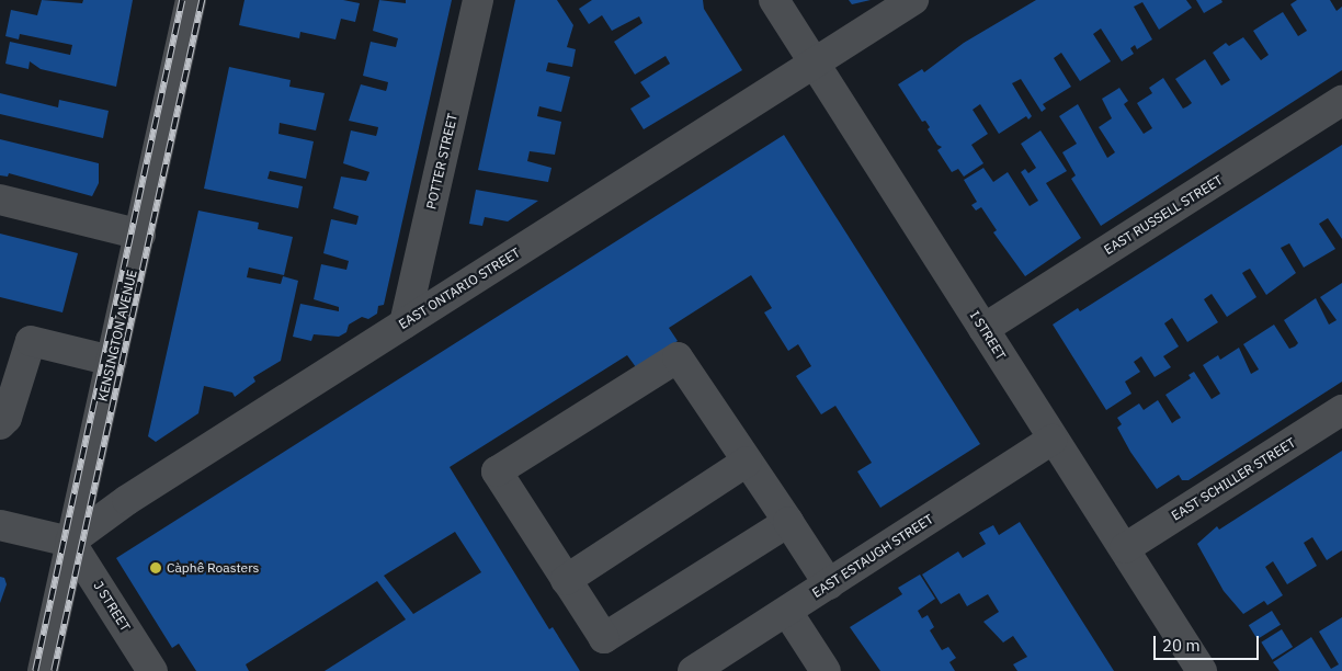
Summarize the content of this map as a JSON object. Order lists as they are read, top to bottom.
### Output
{
  "streets": {
    "street": [
      "POTTER STREET",
      "EAST RUSSELL STREET",
      "EAST ONTARIO STREET",
      "KENSINGTON AVENUE",
      "I STREET",
      "EAST SCHILLER STREET",
      "EAST ESTAUGH STREET",
      "J STREET"
    ]
  },
  "crossings": [
    ["POTTER STREET", "EAST ONTARIO STREET"],
    ["EAST RUSSELL STREET", "I STREET"],
    ["EAST ONTARIO STREET", "KENSINGTON AVENUE"],
    ["EAST ONTARIO STREET", "I STREET"],
    ["EAST ONTARIO STREET", "J STREET"],
    ["KENSINGTON AVENUE", "J STREET"],
    ["I STREET", "EAST SCHILLER STREET"],
    ["I STREET", "EAST ESTAUGH STREET"]
  ],
  "places": ["Càphê Roasters"],
  "scale_bar": "20 m"
}
